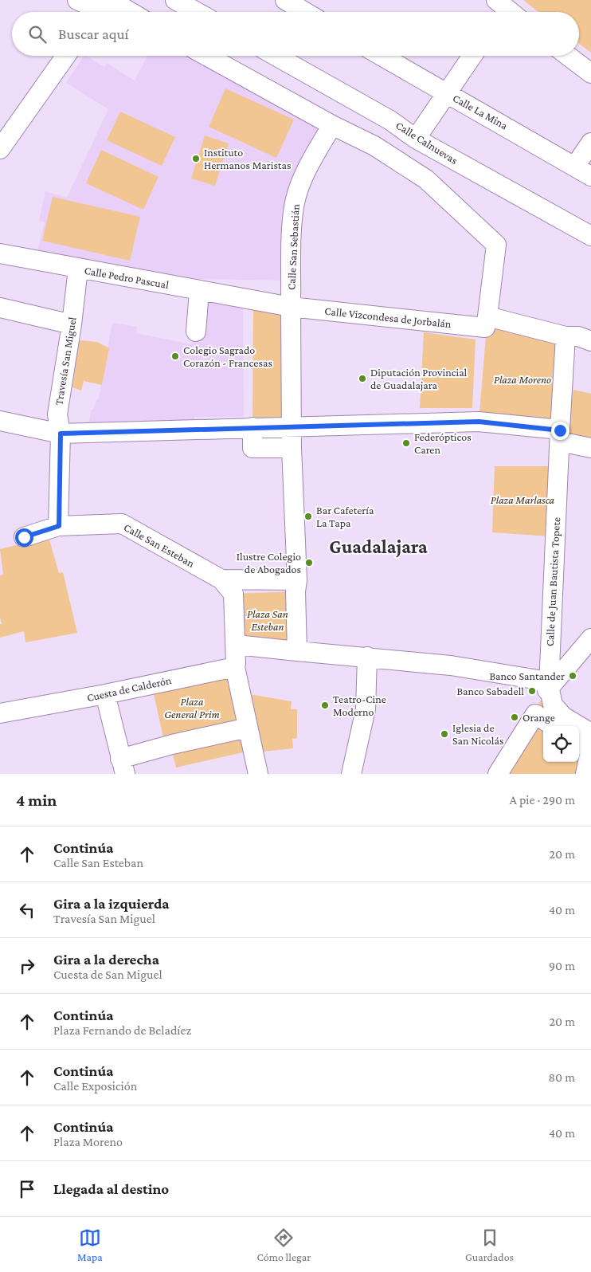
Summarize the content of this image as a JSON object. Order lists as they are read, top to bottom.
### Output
{
  "streets": {
    "street": [
      "Calle La Mina",
      "Calle Calnuevas",
      "Calle San Sebastián",
      "Calle Pedro Pascual",
      "Calle Vizcondesa de Jorbalán",
      "Travesía San Miguel",
      "Calle San Esteban",
      "Calle de Juan Bautista Topete",
      "Cuesta de Calderón"
    ]
  },
  "crossings": [
    ["Calle San Sebastián", "Calle Vizcondesa de Jorbalán"],
    ["Calle Pedro Pascual", "Calle Vizcondesa de Jorbalán"],
    ["Calle Pedro Pascual", "Travesía San Miguel"],
    ["Travesía San Miguel", "Calle San Esteban"]
  ],
  "districts": ["Guadalajara"],
  "parks": [
    "Plaza Moreno",
    "Plaza Marlasca",
    "Plaza San Esteban",
    "Plaza General Prim"
  ],
  "places": [
    "Instituto Hermanos Maristas",
    "Colegio Sagrado Corazón - Francesas",
    "Diputación Provincial de Guadalajara",
    "Federópticos Caren",
    "Bar Cafetería La Tapa",
    "Ilustre Colegio de Abogados",
    "Banco Santander",
    "Banco Sabadell",
    "Teatro-Cine Moderno",
    "Orange",
    "Iglesia de San Nicolás"
  ],
  "page": {
    "search": "Buscar aquí",
    "heading": ["4 min", "A pie · 290 m"],
    "list": [
      ["Continúa", "Calle San Esteban", "20 m"],
      ["Gira a la izquierda", "Travesía San Miguel", "40 m"],
      ["Gira a la derecha", "Cuesta de San Miguel", "90 m"],
      ["Continúa", "Plaza Fernando de Beladíez", "20 m"],
      ["Continúa", "Calle Exposición", "80 m"],
      ["Continúa", "Plaza Moreno", "40 m"],
      "Llegada al destino"
    ],
    "nav": ["Mapa", "Cómo llegar", "Guardados"]
  }
}
